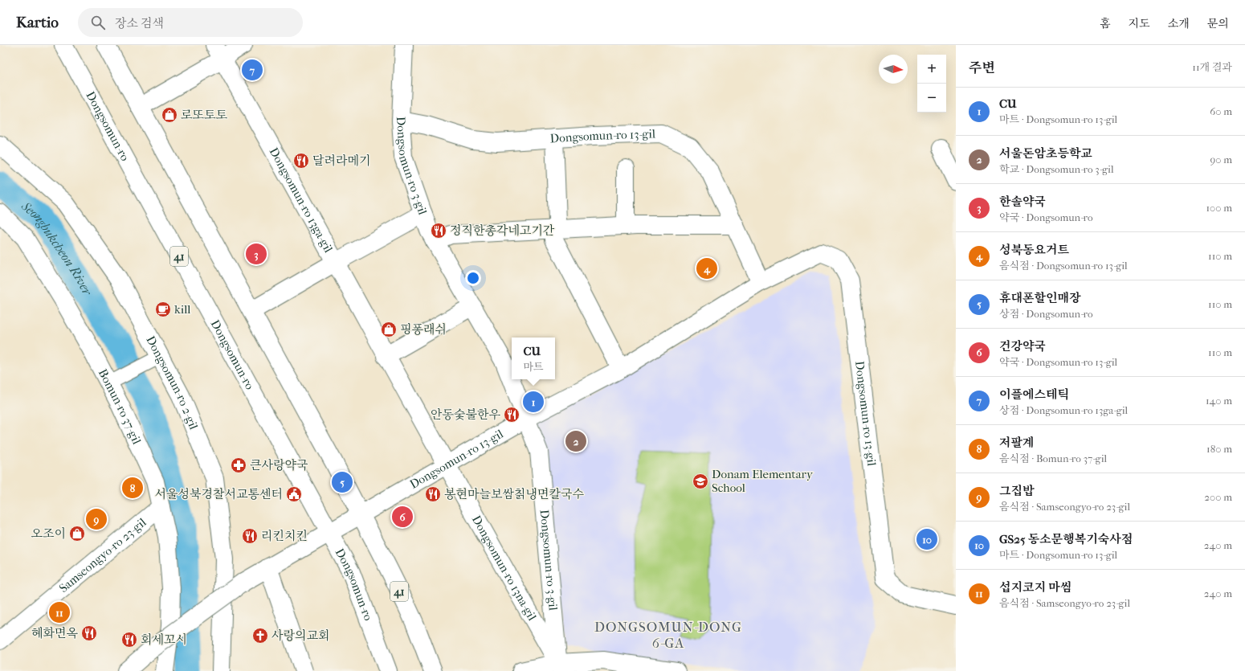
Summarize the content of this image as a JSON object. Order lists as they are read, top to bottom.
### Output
{
  "streets": {
    "street": [
      "Dongsomun-ro",
      "Dongsomun-ro 13-gil",
      "Dongsomun-ro 3-gil",
      "Dongsomun-ro 13ga-gil",
      "41",
      "Dongsomun-ro 2-gil",
      "Bomun-ro 37-gil",
      "Samseongyo-ro 23-gil",
      "Dongsomun-ro 13na-gil"
    ]
  },
  "crossings": [
    ["Dongsomun-ro", "Dongsomun-ro 13-gil"],
    ["Dongsomun-ro 13-gil", "Dongsomun-ro 3-gil"],
    ["Dongsomun-ro 13-gil", "Dongsomun-ro 13ga-gil"],
    ["Dongsomun-ro 13-gil", "41"],
    ["Dongsomun-ro 13-gil", "Dongsomun-ro 13na-gil"],
    ["Dongsomun-ro 3-gil", "Dongsomun-ro 13na-gil"],
    ["Dongsomun-ro 13ga-gil", "Dongsomun-ro 13na-gil"],
    ["Bomun-ro 37-gil", "Samseongyo-ro 23-gil"]
  ],
  "districts": ["DONGSOMUN-DONG 6-GA"],
  "water": ["Seongbukcheon River"],
  "places": {
    "shop": ["로또토토", "핑퐁래쉬", "오조이"],
    "restaurant": [
      "달려라메기",
      "정직한총각네고기간",
      "안동숯불한우",
      "봉현마늘보쌈칡냉면칼국수",
      "리킨치킨",
      "혜화면옥",
      "회세꼬시"
    ],
    "cafe": ["kill"],
    "pharmacy": ["큰사랑약국"],
    "school or university": ["Donam Elementary School"],
    "public building": ["서울성북경찰서교통센터"],
    "church": ["사랑의교회"]
  },
  "north": "right",
  "page": {
    "header": "Kartio",
    "search": "장소 검색",
    "nav": [
      "홈",
      "지도",
      "소개",
      "문의"
    ],
    "heading": ["주변", "11개 결과"],
    "map_buttons": ["+", "−"],
    "pins": [
      "7",
      "3",
      "4",
      "1",
      "2",
      "5",
      "8",
      "6",
      "9",
      "10",
      "11"
    ],
    "list": [
      {
        "mark": "1",
        "name": "CU",
        "note": "마트 · Dongsomun-ro 13-gil",
        "value": "60 m"
      },
      {
        "mark": "2",
        "name": "서울돈암초등학교",
        "note": "학교 · Dongsomun-ro 3-gil",
        "value": "90 m"
      },
      {
        "mark": "3",
        "name": "한솔약국",
        "note": "약국 · Dongsomun-ro",
        "value": "100 m"
      },
      {
        "mark": "4",
        "name": "성북동요거트",
        "note": "음식점 · Dongsomun-ro 13-gil",
        "value": "110 m"
      },
      {
        "mark": "5",
        "name": "휴대폰할인매장",
        "note": "상점 · Dongsomun-ro",
        "value": "110 m"
      },
      {
        "mark": "6",
        "name": "건강약국",
        "note": "약국 · Dongsomun-ro 13-gil",
        "value": "110 m"
      },
      {
        "mark": "7",
        "name": "이플에스테틱",
        "note": "상점 · Dongsomun-ro 13ga-gil",
        "value": "140 m"
      },
      {
        "mark": "8",
        "name": "저팔계",
        "note": "음식점 · Bomun-ro 37-gil",
        "value": "180 m"
      },
      {
        "mark": "9",
        "name": "그집밥",
        "note": "음식점 · Samseongyo-ro 23-gil",
        "value": "200 m"
      },
      {
        "mark": "10",
        "name": "GS25 동소문행복기숙사점",
        "note": "마트 · Dongsomun-ro 13-gil",
        "value": "240 m"
      },
      {
        "mark": "11",
        "name": "섭지코지 마씸",
        "note": "음식점 · Samseongyo-ro 23-gil",
        "value": "240 m"
      }
    ],
    "popup": ["CU", "마트"]
  }
}
